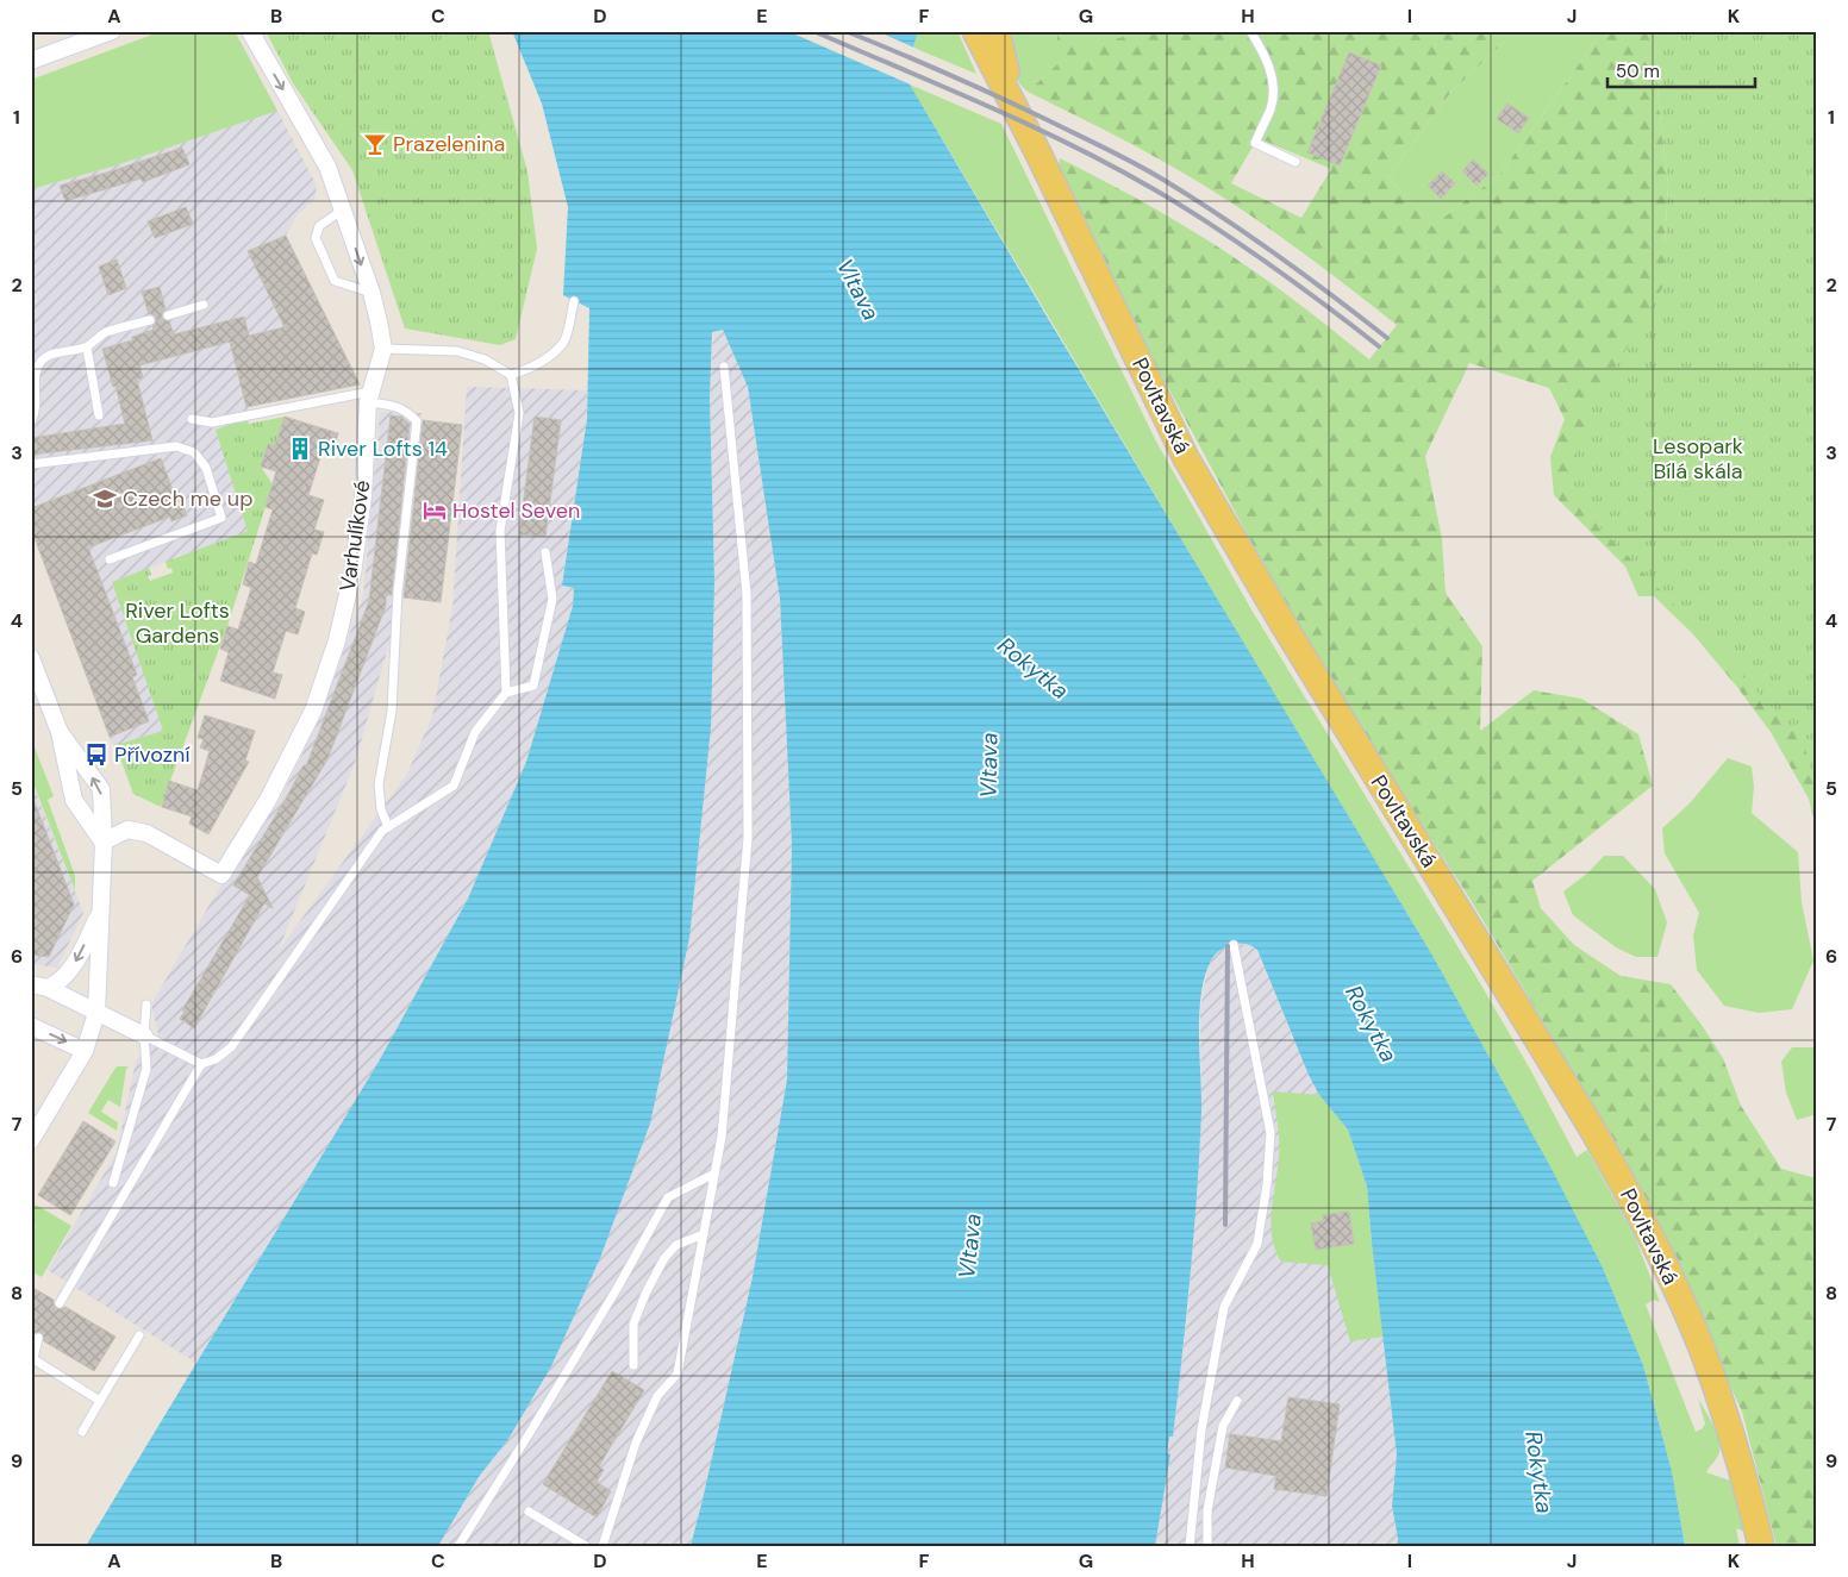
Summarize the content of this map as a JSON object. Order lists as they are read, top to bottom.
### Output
{
  "streets": {
    "main road": ["Povltavská"],
    "street": ["Varhulíkové"]
  },
  "water": ["Vltava", "Rokytka"],
  "parks": ["Lesopark Bílá skála", "River Lofts Gardens"],
  "places": {
    "bar": ["Prazelenina"],
    "building": ["River Lofts 14"],
    "school or university": ["Czech me up"],
    "hotel": ["Hostel Seven"],
    "bus stop": ["Přívozní"]
  },
  "scale_bar": "50 m",
  "grid": {
    "columns": [
      "A",
      "B",
      "C",
      "D",
      "E",
      "F",
      "G",
      "H",
      "I",
      "J",
      "K"
    ],
    "rows": [
      "1",
      "2",
      "3",
      "4",
      "5",
      "6",
      "7",
      "8",
      "9"
    ]
  }
}
